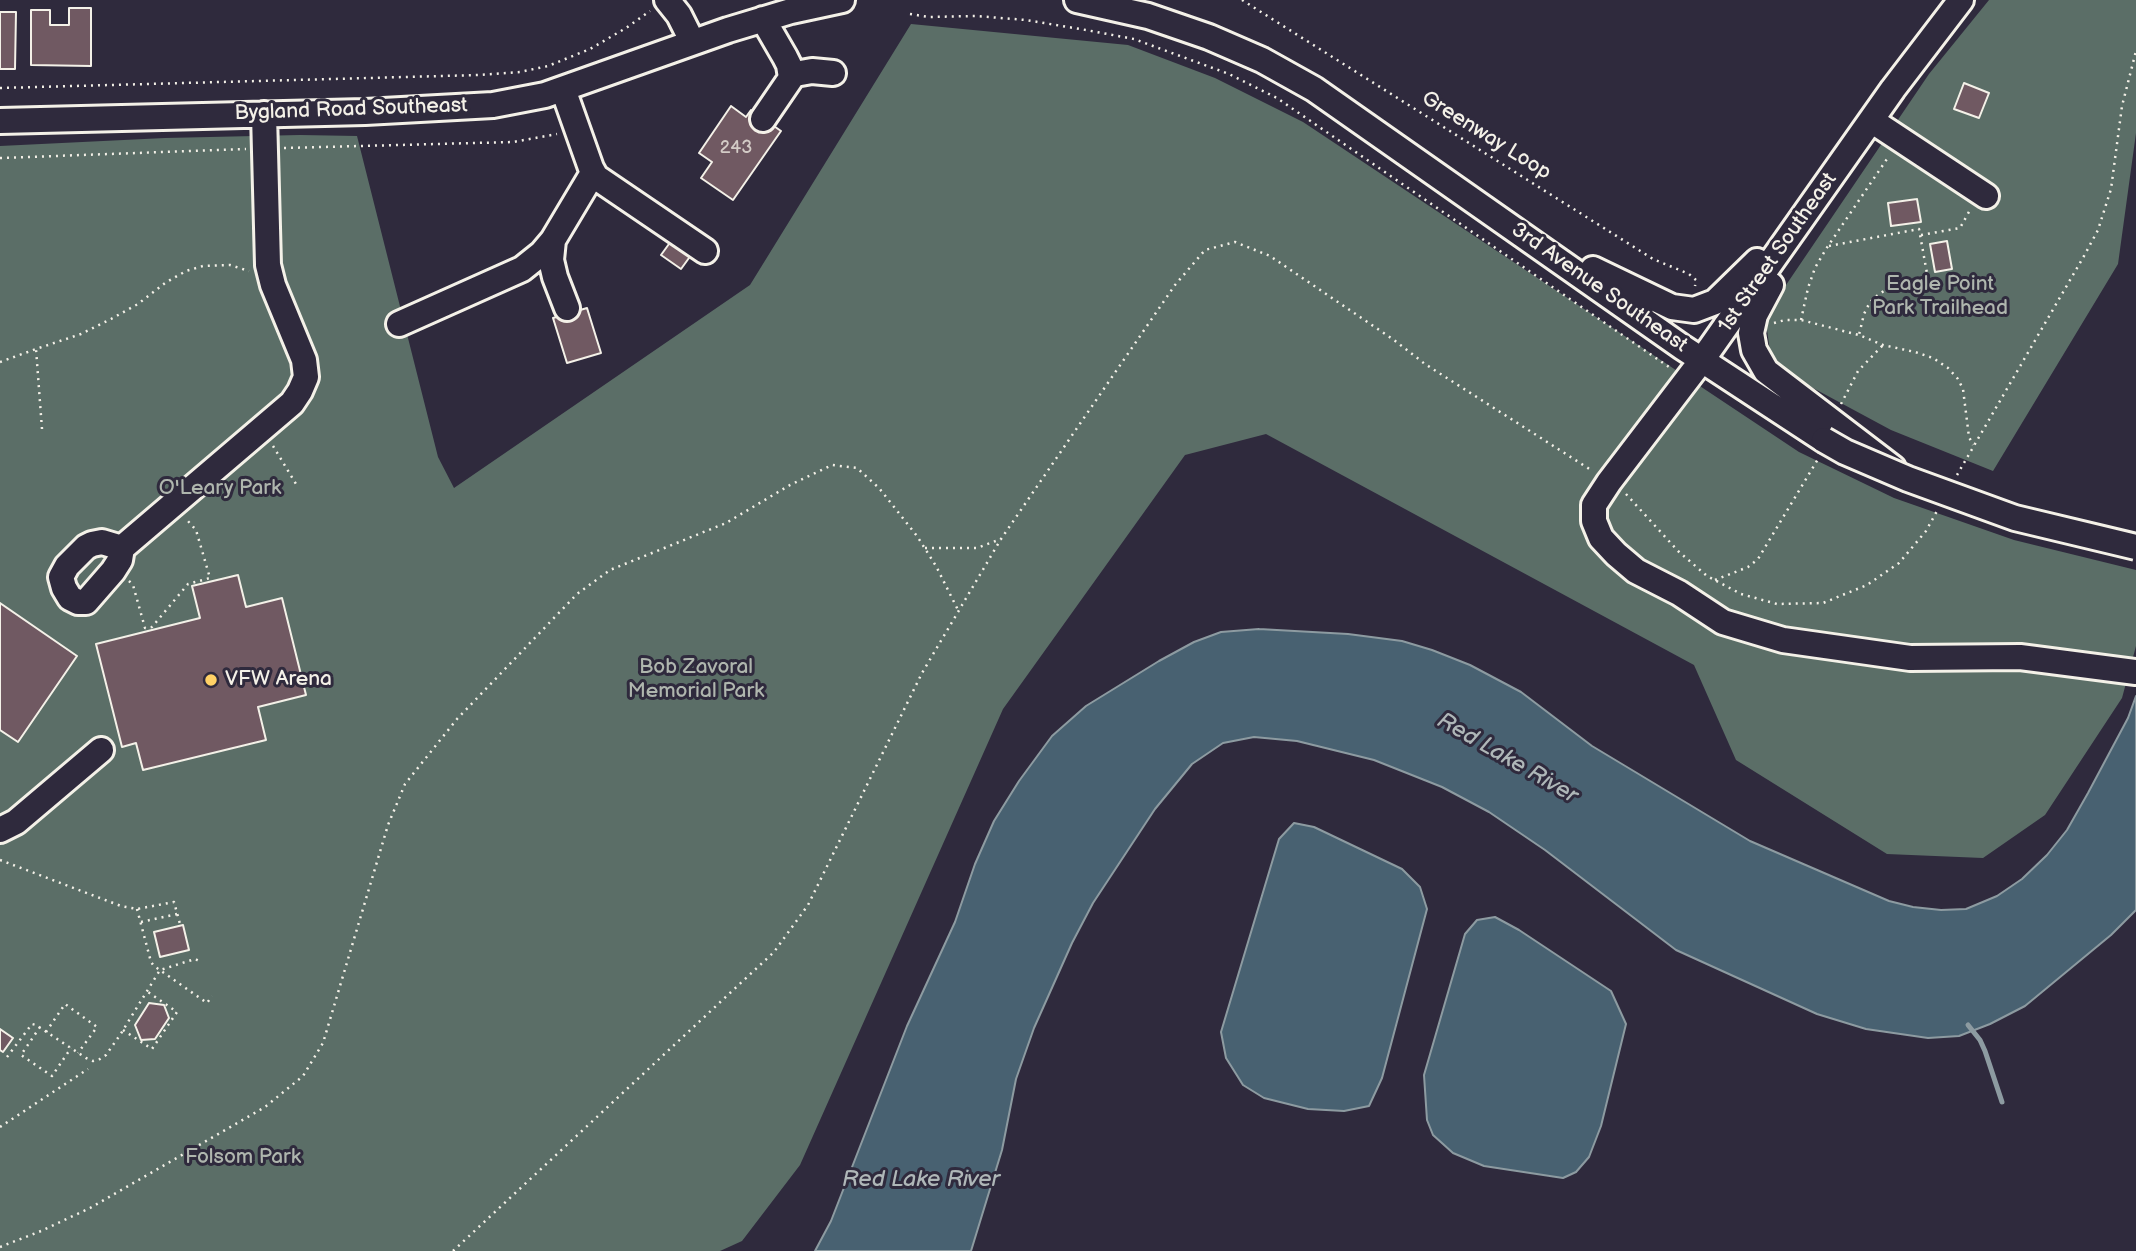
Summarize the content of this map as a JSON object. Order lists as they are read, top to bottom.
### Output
{
  "streets": {
    "street": ["Bygland Road Southeast", "1st Street Southeast", "3rd Avenue Southeast"],
    "path": ["Greenway Loop"]
  },
  "crossings": [
    ["1st Street Southeast", "3rd Avenue Southeast"]
  ],
  "water": ["Red Lake River"],
  "parks": [
    "Eagle Point Park Trailhead",
    "O'Leary Park",
    "Bob Zavoral Memorial Park",
    "Folsom Park"
  ],
  "places": ["VFW Arena"],
  "house_numbers": ["243"]
}
